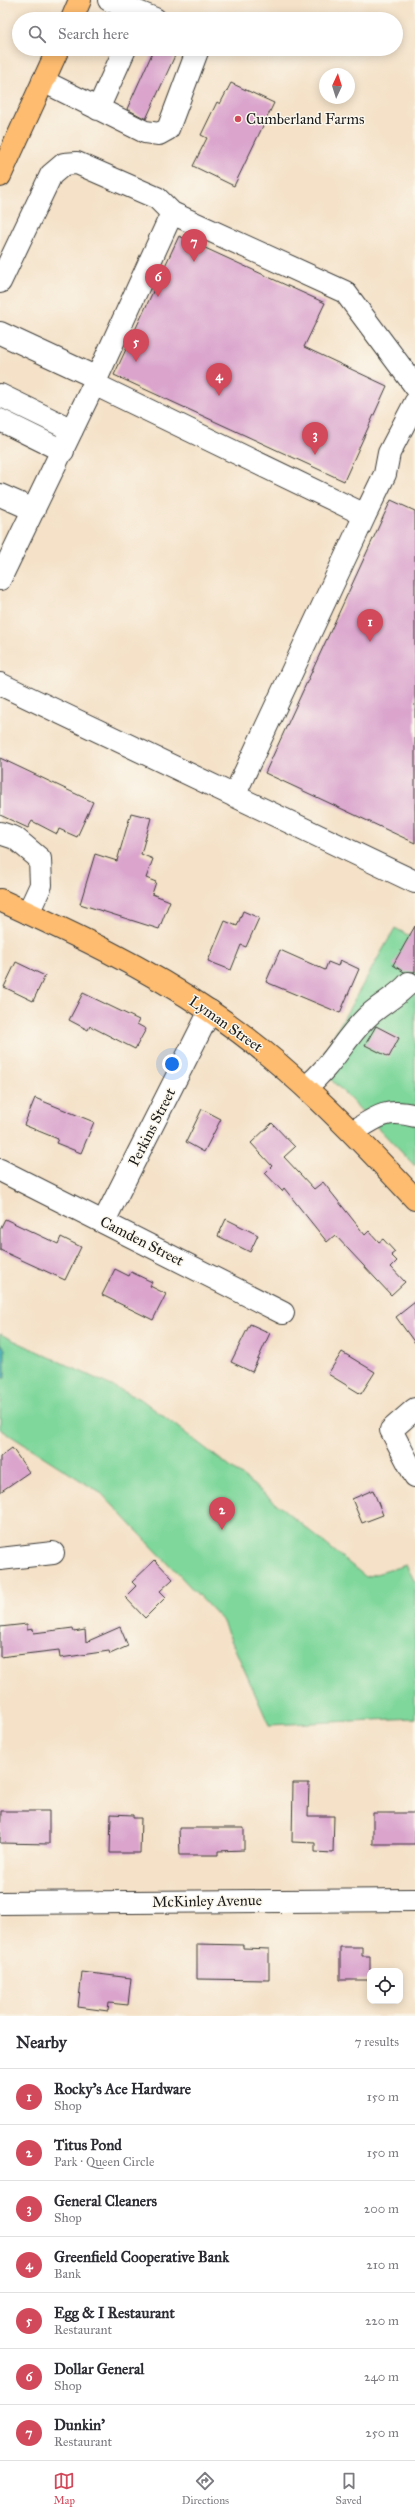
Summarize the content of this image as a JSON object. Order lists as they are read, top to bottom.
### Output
{
  "streets": {
    "main road": ["Lyman Street"],
    "street": ["Perkins Street", "Camden Street", "McKinley Avenue"]
  },
  "crossings": [
    ["Lyman Street", "Perkins Street"],
    ["Perkins Street", "Camden Street"]
  ],
  "places": ["Cumberland Farms"],
  "north": "top",
  "page": {
    "search": "Search here",
    "pins": [
      "7",
      "6",
      "5",
      "4",
      "3",
      "1",
      "2"
    ],
    "heading": ["Nearby", "7 results"],
    "list": [
      {
        "mark": "1",
        "name": "Rocky's Ace Hardware",
        "note": "Shop",
        "value": "150 m"
      },
      {
        "mark": "2",
        "name": "Titus Pond",
        "note": "Park · Queen Circle",
        "value": "150 m"
      },
      {
        "mark": "3",
        "name": "General Cleaners",
        "note": "Shop",
        "value": "200 m"
      },
      {
        "mark": "4",
        "name": "Greenfield Cooperative Bank",
        "note": "Bank",
        "value": "210 m"
      },
      {
        "mark": "5",
        "name": "Egg & I Restaurant",
        "note": "Restaurant",
        "value": "220 m"
      },
      {
        "mark": "6",
        "name": "Dollar General",
        "note": "Shop",
        "value": "240 m"
      },
      {
        "mark": "7",
        "name": "Dunkin'",
        "note": "Restaurant",
        "value": "250 m"
      }
    ],
    "nav": ["Map", "Directions", "Saved"]
  }
}
